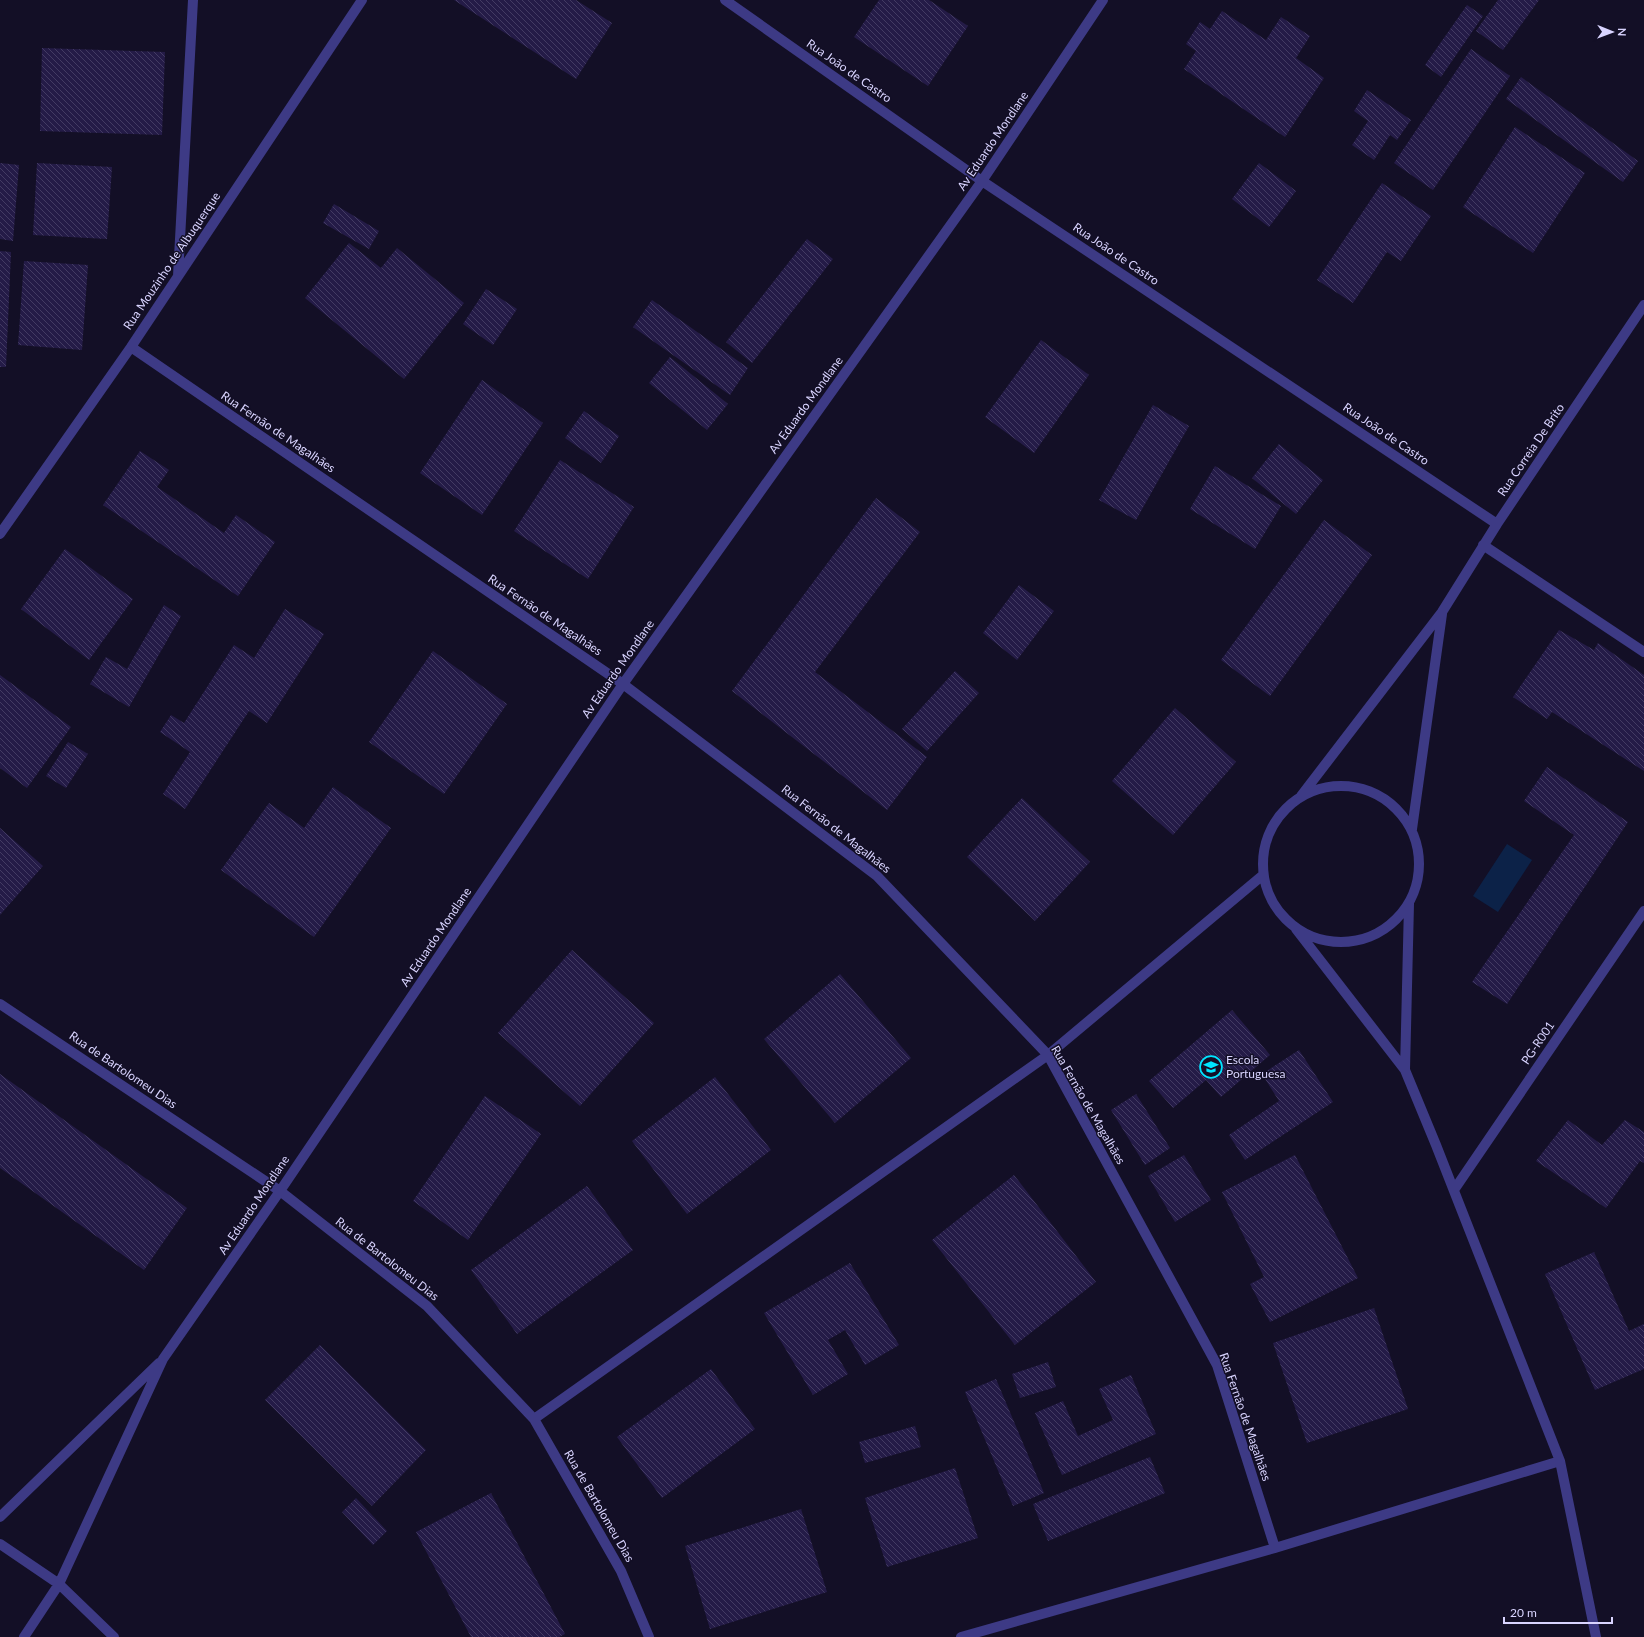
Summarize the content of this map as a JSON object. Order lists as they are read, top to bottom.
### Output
{
  "streets": {
    "street": [
      "Rua João de Castro",
      "Av Eduardo Mondlane",
      "Rua Mouzinho de Albuquerque",
      "Rua Fernão de Magalhães",
      "Rua Correia De Brito",
      "PG-R001",
      "Rua de Bartolomeu Dias"
    ]
  },
  "crossings": [
    ["Rua João de Castro", "Av Eduardo Mondlane"],
    ["Rua João de Castro", "Rua Correia De Brito"],
    ["Av Eduardo Mondlane", "Rua Fernão de Magalhães"],
    ["Av Eduardo Mondlane", "Rua de Bartolomeu Dias"],
    ["Rua Mouzinho de Albuquerque", "Rua Fernão de Magalhães"]
  ],
  "places": {
    "school or university": ["Escola Portuguesa"]
  },
  "scale_bar": "20 m",
  "north": "right"
}
